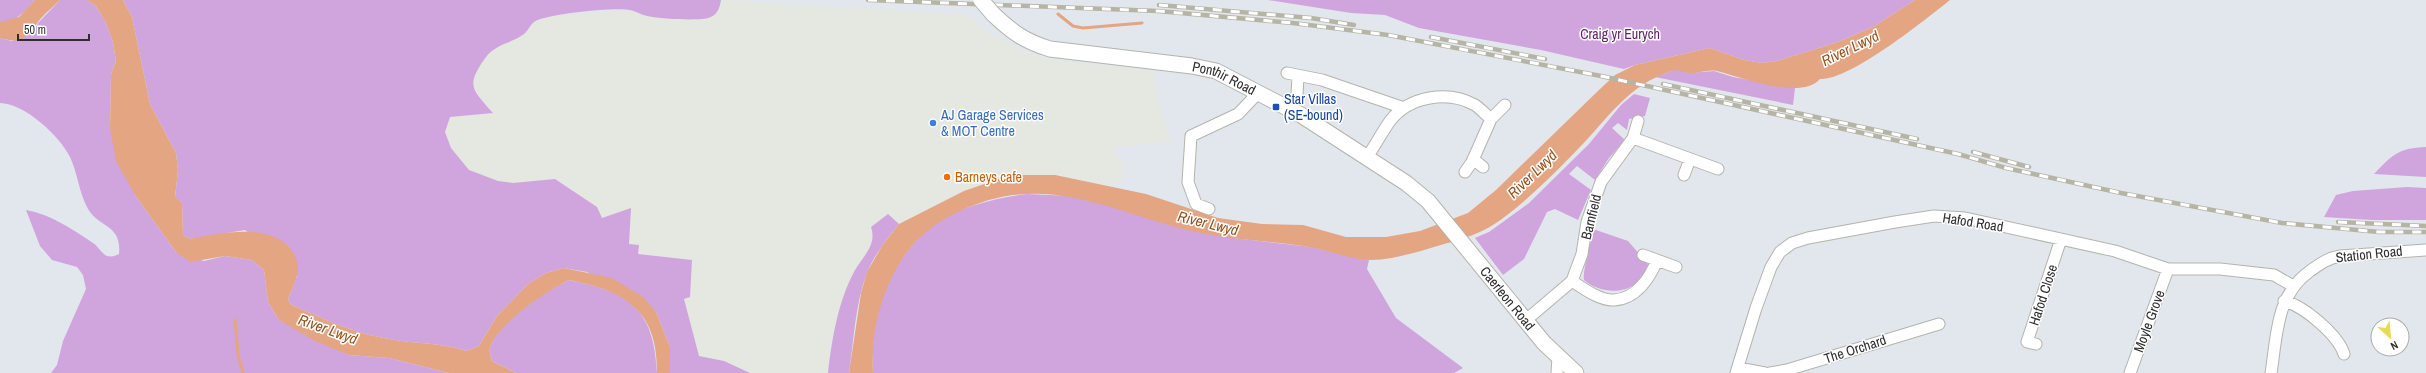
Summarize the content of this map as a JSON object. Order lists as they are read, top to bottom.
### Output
{
  "streets": {
    "main road": ["Ponthir Road", "Caerleon Road"],
    "street": [
      "Barnfield",
      "Hafod Road",
      "Station Road",
      "Hafod Close",
      "Moyle Grove",
      "The Orchard"
    ]
  },
  "crossings": [
    ["Ponthir Road", "Caerleon Road"],
    ["Barnfield", "Caerleon Road"],
    ["Hafod Road", "Station Road"],
    ["Hafod Road", "Hafod Close"],
    ["Hafod Road", "Moyle Grove"]
  ],
  "water": ["River Lwyd"],
  "parks": ["Craig yr Eurych"],
  "places": {
    "transit": ["Star Villas (SE-bound)"],
    "other": ["AJ Garage Services & MOT Centre", "Barneys cafe"]
  },
  "scale_bar": "50 m",
  "north": "bottom right"
}
